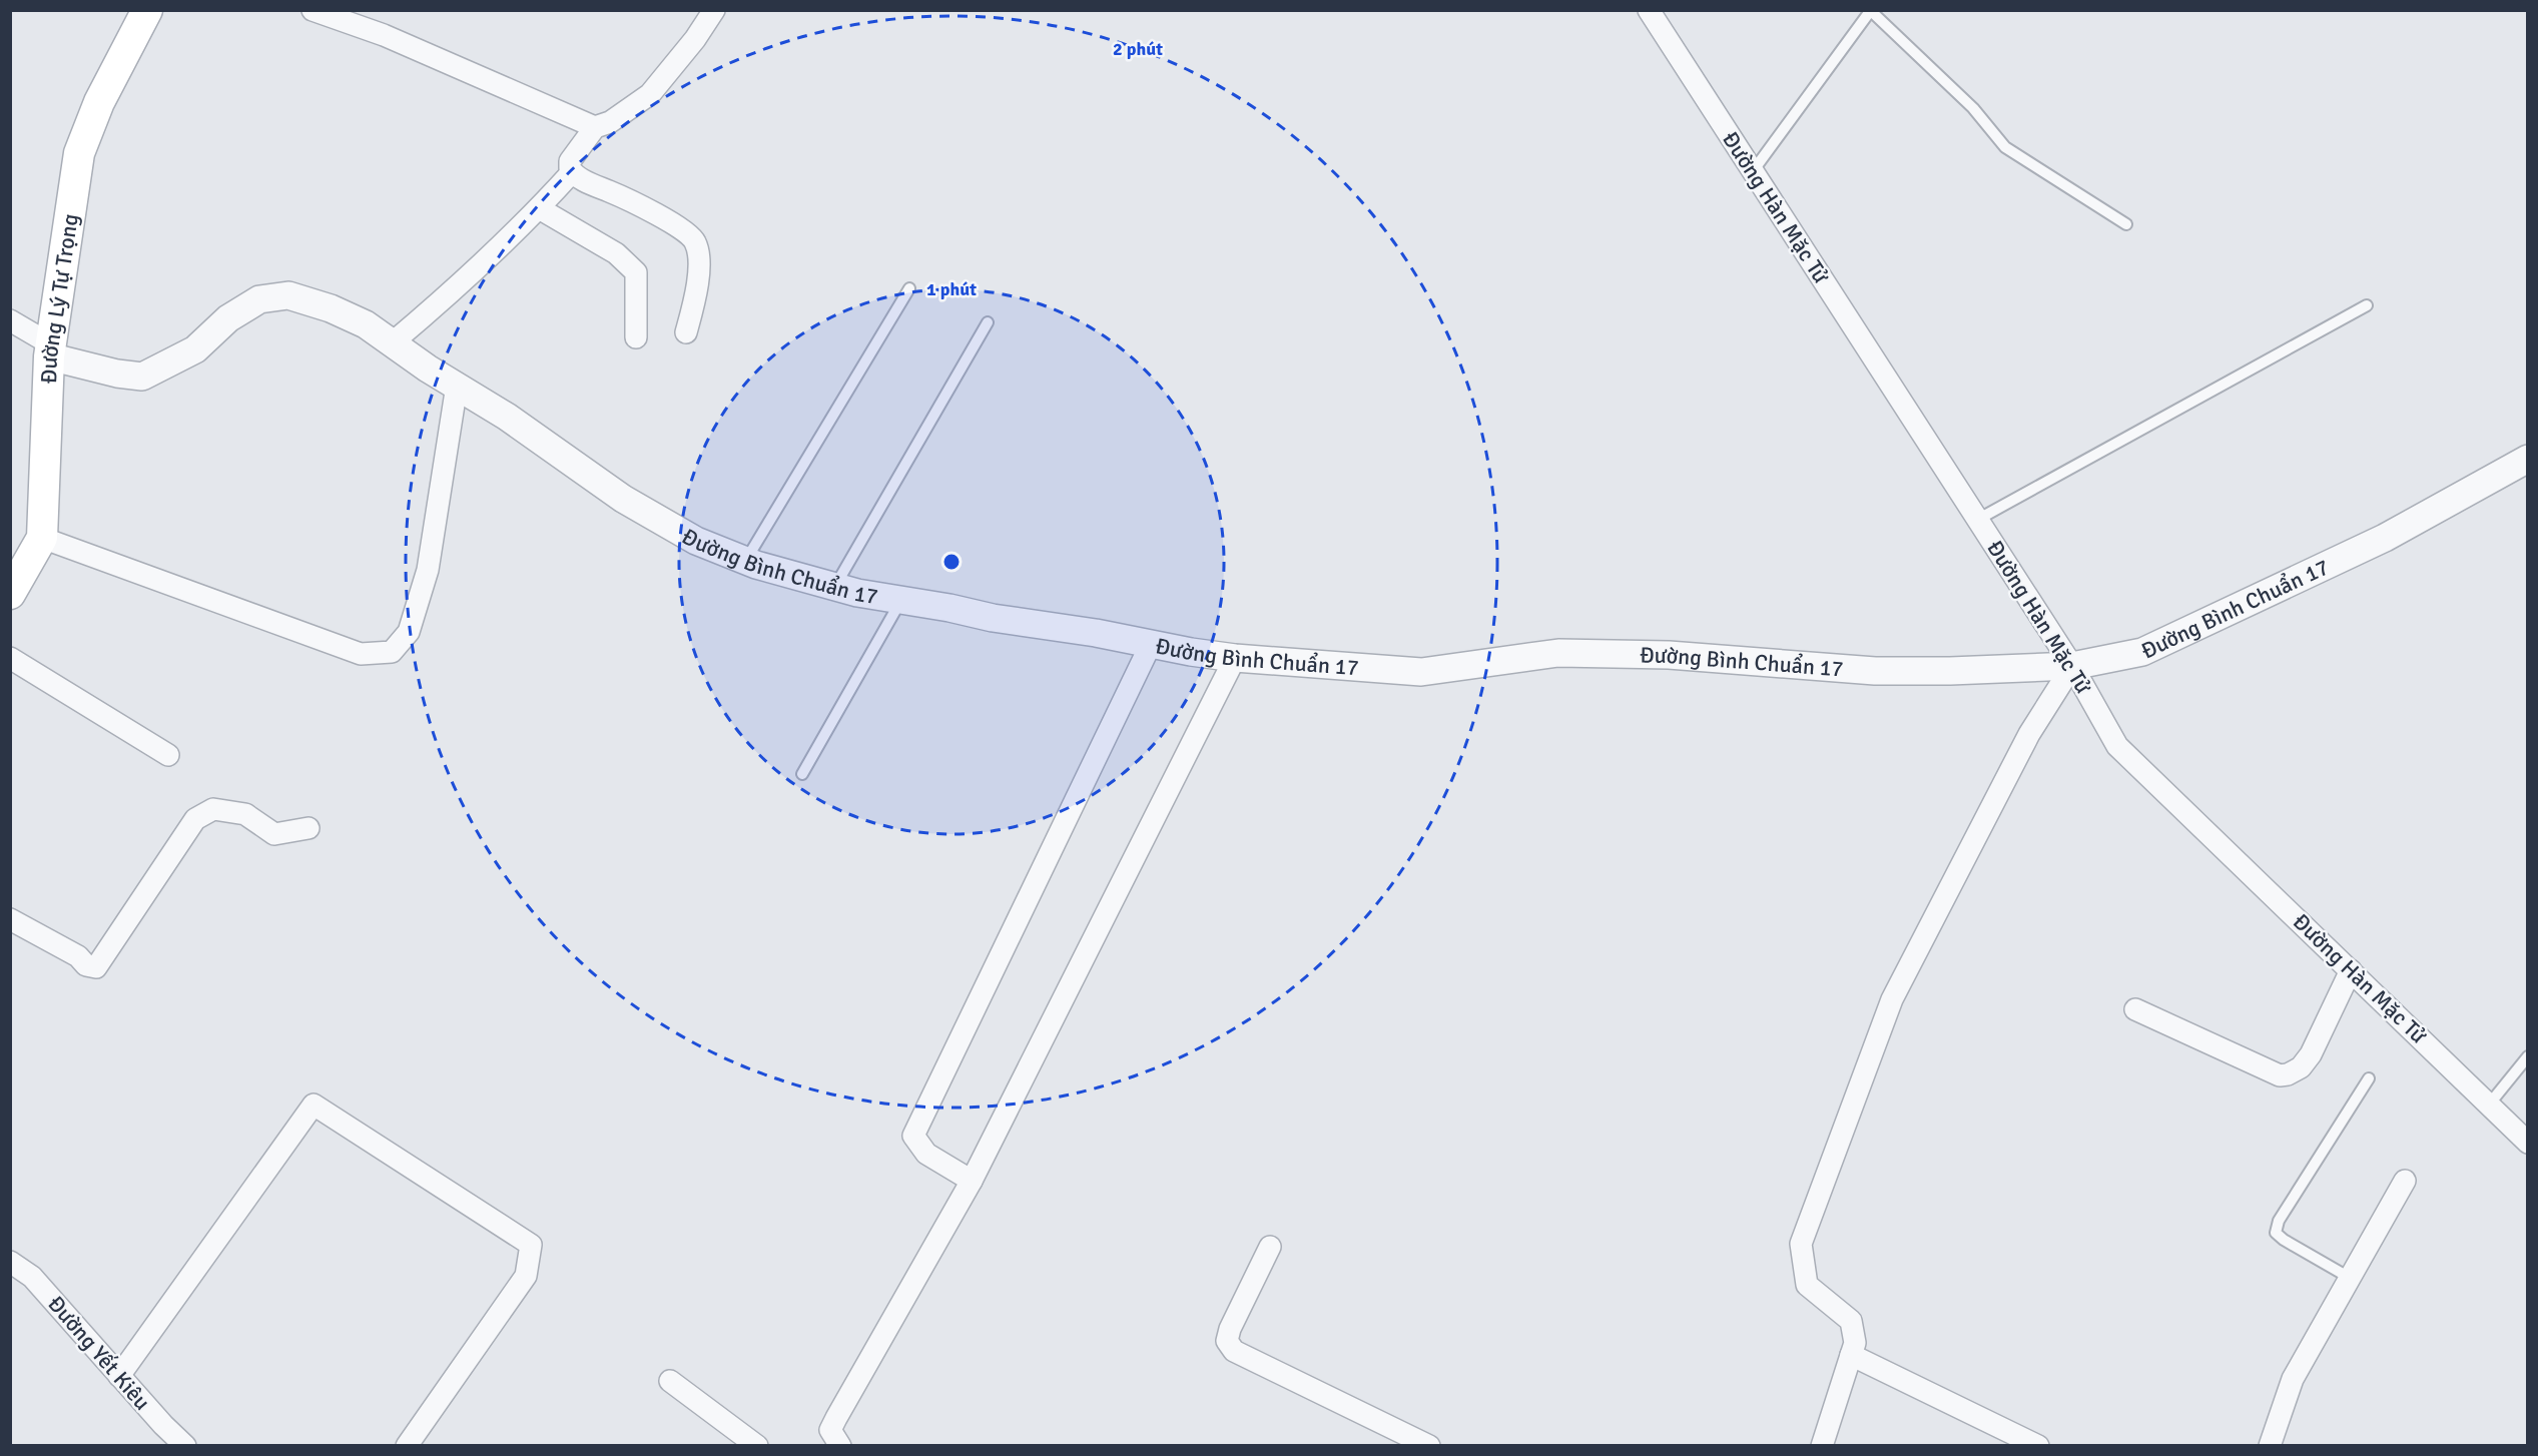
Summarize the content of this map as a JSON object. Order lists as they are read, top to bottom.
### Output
{
  "streets": {
    "main road": ["Đường Lý Tự Trọng"],
    "street": ["Đường Hàn Mặc Tử", "Đường Bình Chuẩn 17", "Đường Yết Kiêu"]
  },
  "crossings": [
    ["Đường Hàn Mặc Tử", "Đường Bình Chuẩn 17"],
    ["Đường Lý Tự Trọng", "Đường Bình Chuẩn 17"]
  ],
  "rings": ["2 phút", "1 phút"]
}
